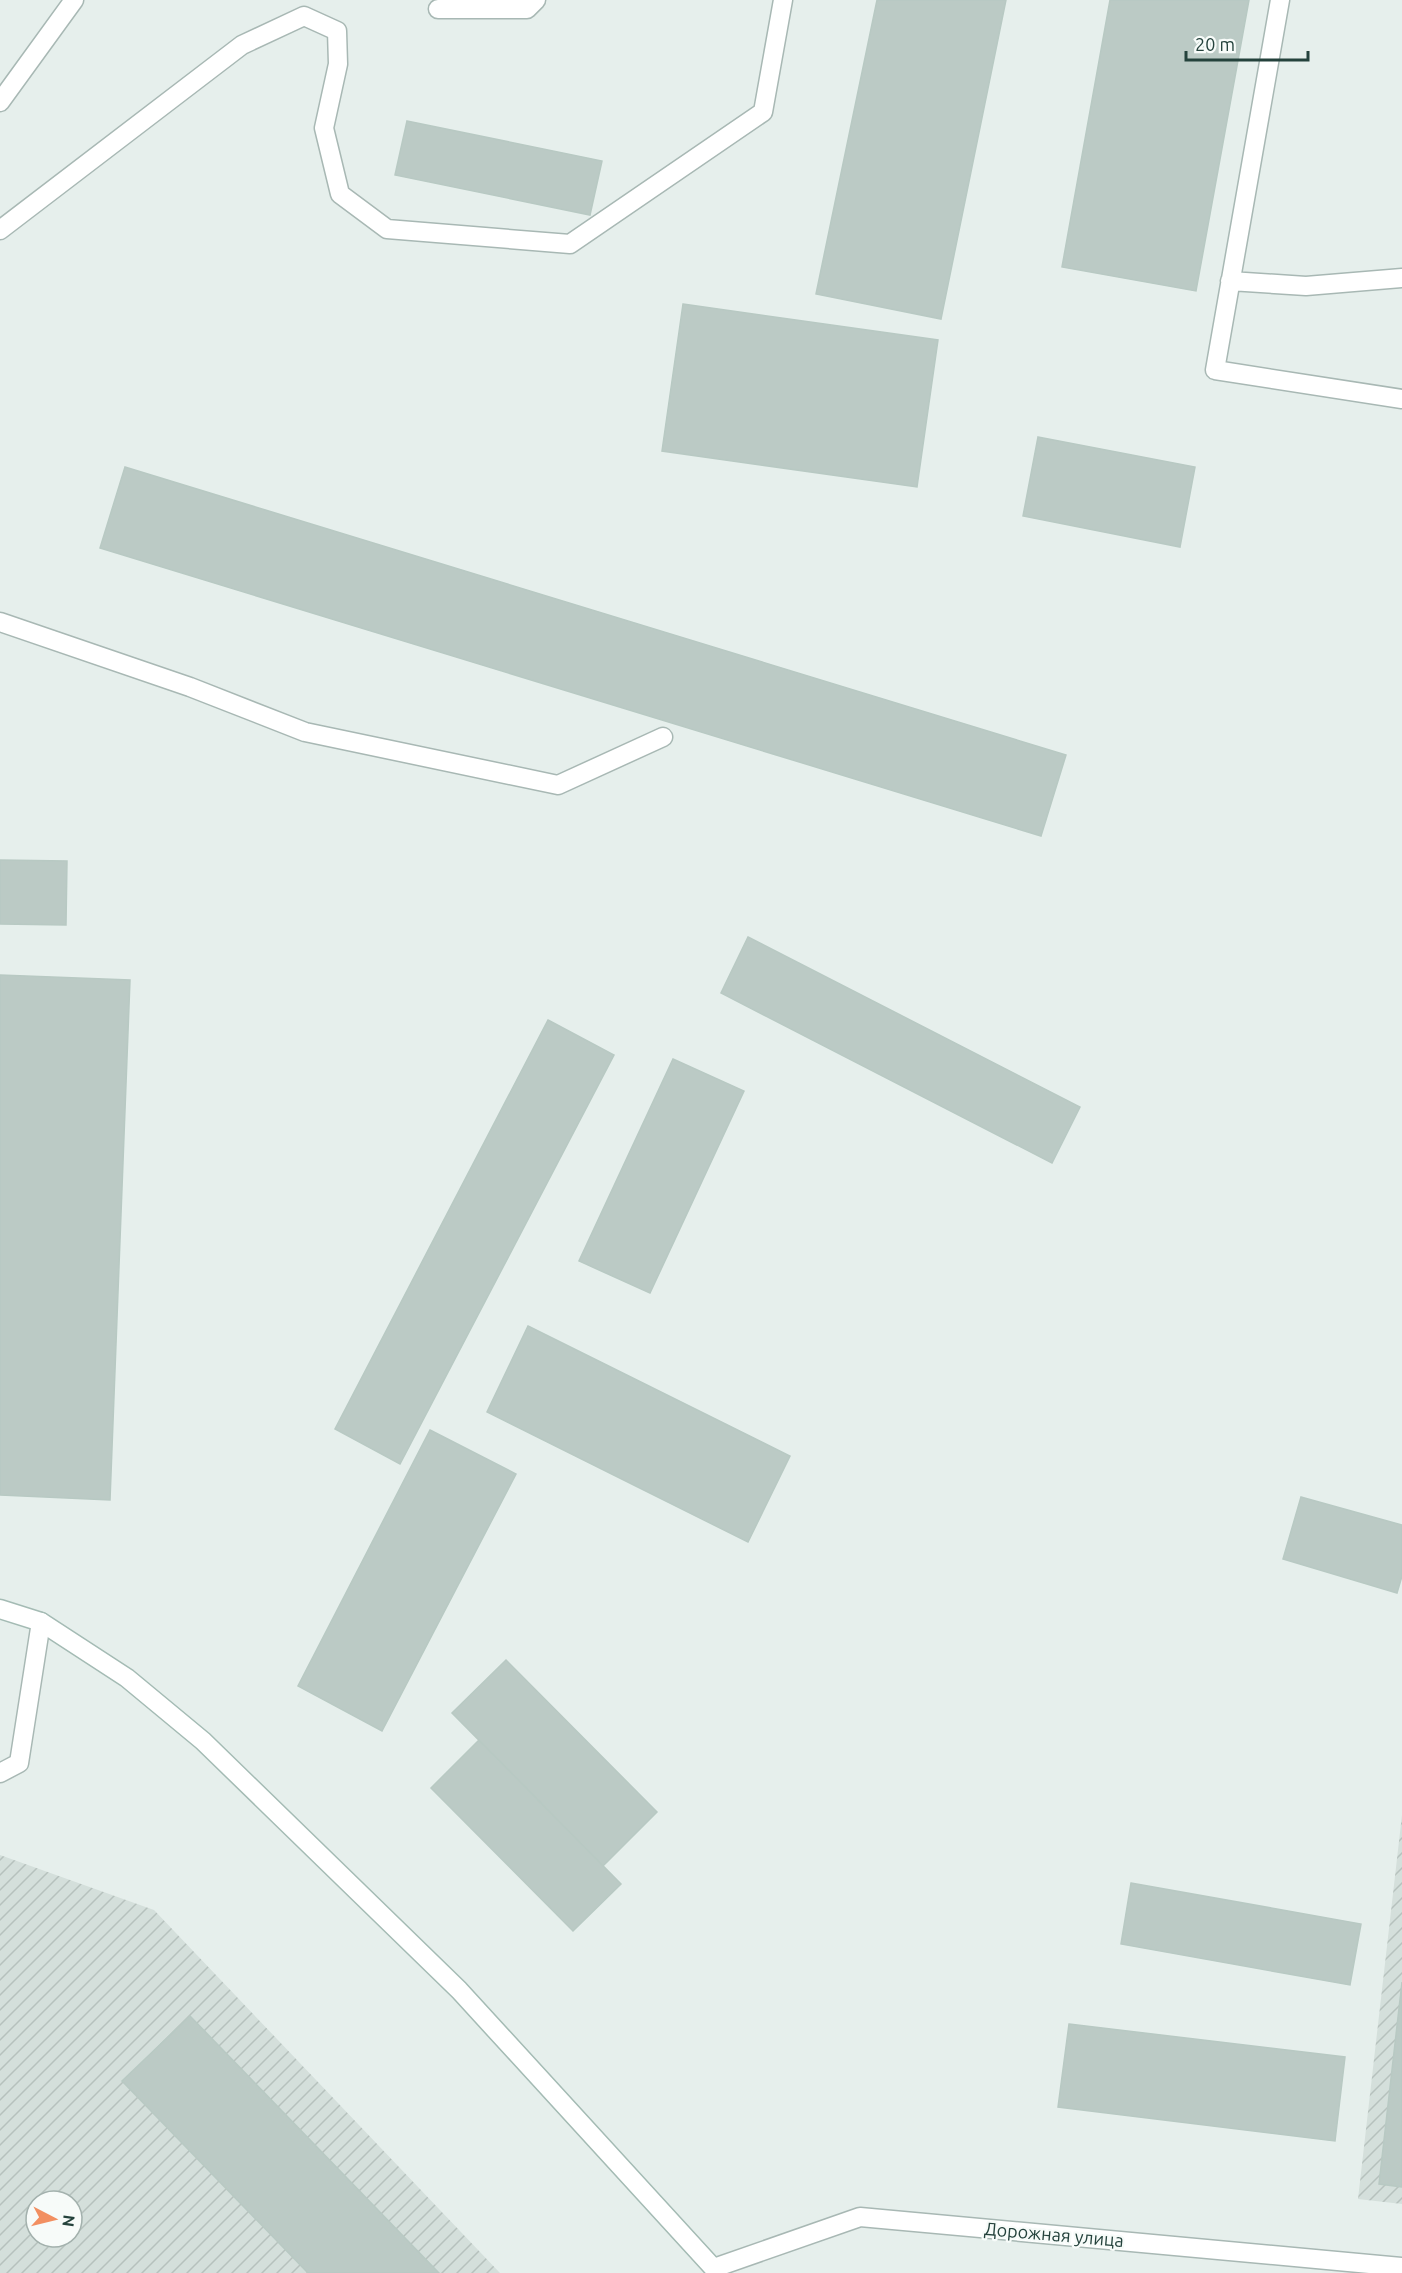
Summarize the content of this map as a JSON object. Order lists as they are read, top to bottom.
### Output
{
  "streets": {
    "main road": ["Дорожная улица"]
  },
  "scale_bar": "20 m",
  "north": "right"
}
